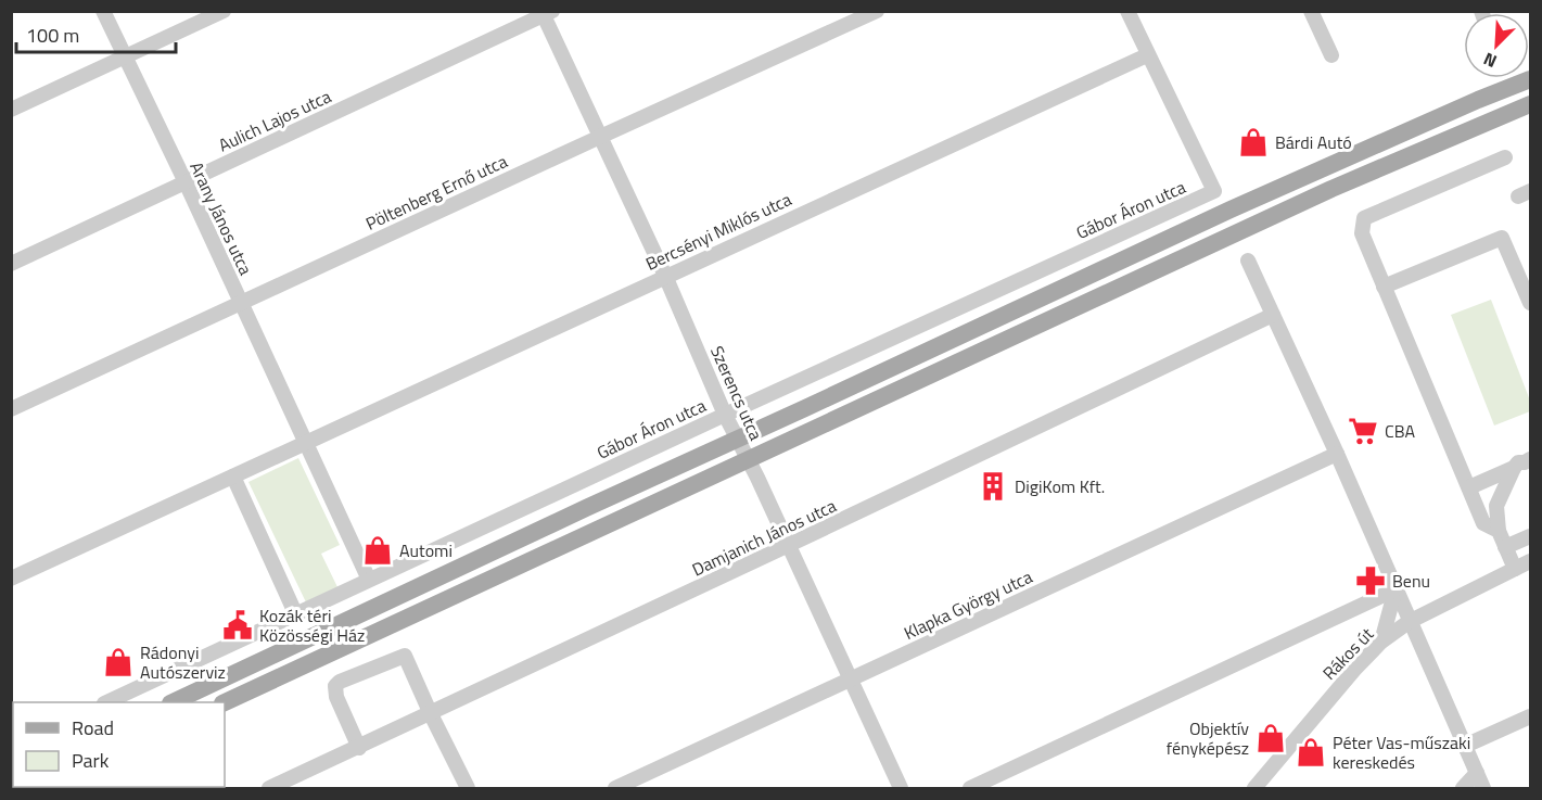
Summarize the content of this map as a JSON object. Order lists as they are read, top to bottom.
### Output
{
  "streets": {
    "street": [
      "Aulich Lajos utca",
      "Pöltenberg Ernő utca",
      "Gábor Áron utca",
      "Arany János utca",
      "Bercsényi Miklós utca",
      "Szerencs utca",
      "Damjanich János utca",
      "Klapka György utca",
      "Rákos út"
    ]
  },
  "crossings": [
    ["Aulich Lajos utca", "Arany János utca"],
    ["Aulich Lajos utca", "Szerencs utca"],
    ["Pöltenberg Ernő utca", "Arany János utca"],
    ["Pöltenberg Ernő utca", "Szerencs utca"],
    ["Gábor Áron utca", "Arany János utca"],
    ["Gábor Áron utca", "Bercsényi Miklós utca"],
    ["Gábor Áron utca", "Szerencs utca"],
    ["Arany János utca", "Bercsényi Miklós utca"],
    ["Bercsényi Miklós utca", "Szerencs utca"],
    ["Szerencs utca", "Damjanich János utca"],
    ["Szerencs utca", "Klapka György utca"]
  ],
  "places": {
    "shop": [
      "Bárdi Autó",
      "Automi",
      "Rádonyi Autószerviz",
      "Objektív fényképész",
      "Péter Vas-műszaki kereskedés"
    ],
    "supermarket": ["CBA"],
    "building": ["DigiKom Kft."],
    "pharmacy": ["Benu"],
    "public building": ["Kozák téri Közösségi Ház"]
  },
  "legend": ["Road", "Park"],
  "scale_bar": "100 m",
  "north": "bottom left"
}
